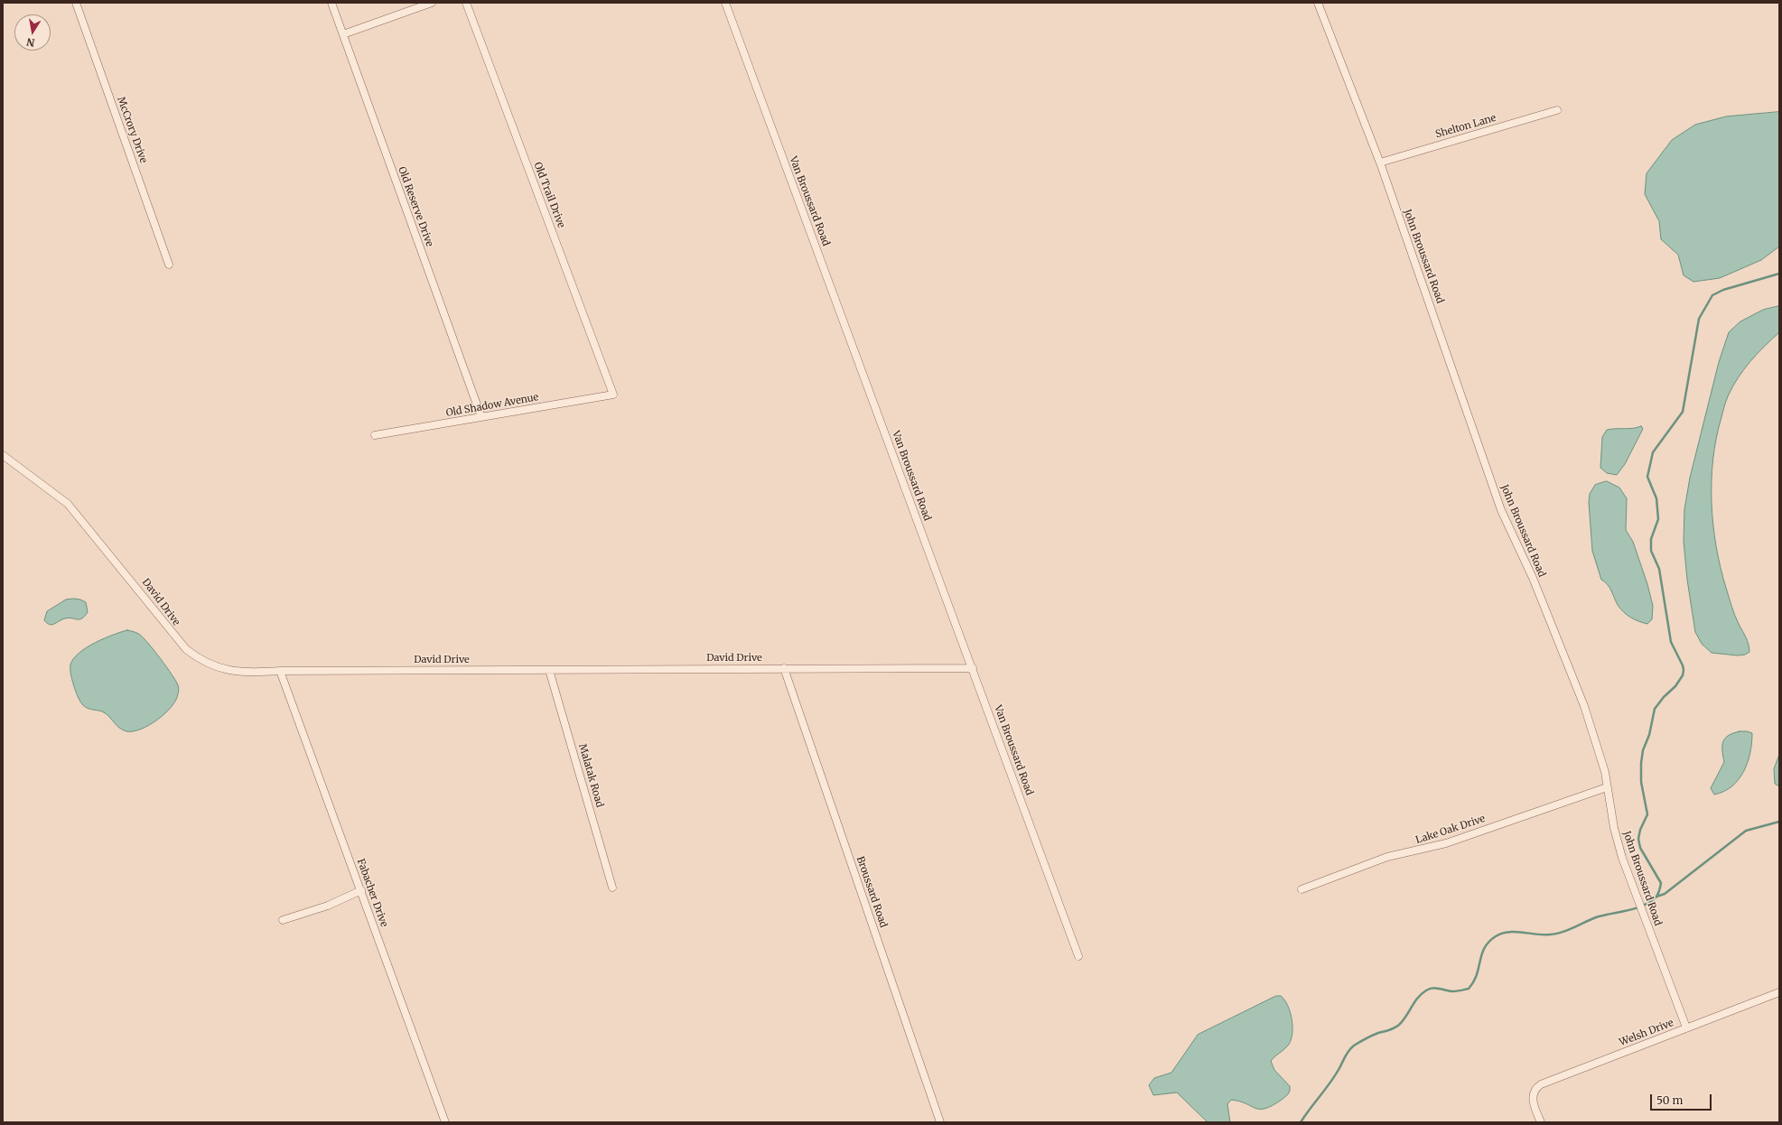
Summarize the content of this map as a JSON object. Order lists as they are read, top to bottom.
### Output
{
  "streets": {
    "street": [
      "Shelton Lane",
      "McCrory Drive",
      "Old Trail Drive",
      "Van Broussard Road",
      "Old Reserve Drive",
      "John Broussard Road",
      "Old Shadow Avenue",
      "David Drive",
      "Malatak Road",
      "Lake Oak Drive",
      "Broussard Road",
      "Fabacher Drive",
      "Welsh Drive"
    ]
  },
  "crossings": [
    ["Shelton Lane", "John Broussard Road"],
    ["Old Trail Drive", "Old Shadow Avenue"],
    ["Van Broussard Road", "David Drive"],
    ["Old Reserve Drive", "Old Shadow Avenue"],
    ["John Broussard Road", "Lake Oak Drive"],
    ["John Broussard Road", "Welsh Drive"],
    ["David Drive", "Malatak Road"],
    ["David Drive", "Broussard Road"],
    ["David Drive", "Fabacher Drive"]
  ],
  "scale_bar": "50 m",
  "north": "bottom"
}
